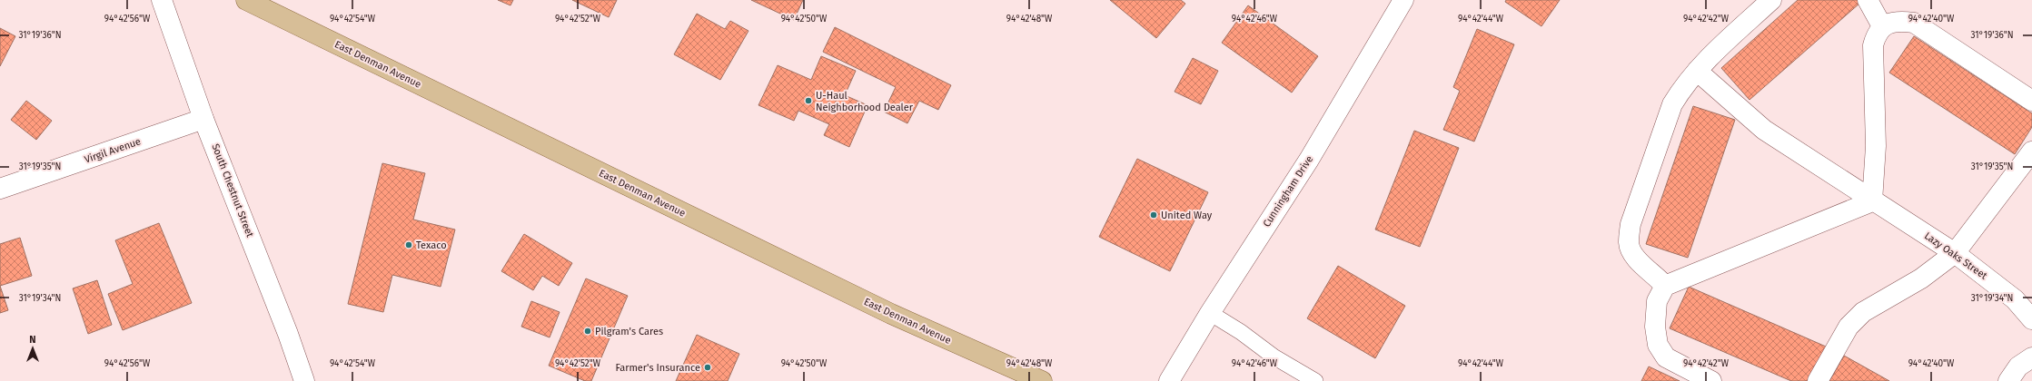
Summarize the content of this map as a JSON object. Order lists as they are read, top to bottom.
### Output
{
  "streets": {
    "main road": ["East Denman Avenue"],
    "street": [
      "Virgil Avenue",
      "South Chestnut Street",
      "Cunningham Drive",
      "Lazy Oaks Street"
    ]
  },
  "crossings": [
    ["Virgil Avenue", "South Chestnut Street"]
  ],
  "places": [
    "U-Haul Neighborhood Dealer",
    "United Way",
    "Texaco",
    "Pilgram's Cares",
    "Farmer's Insurance"
  ],
  "north": "top",
  "coordinates": [
    "94°42'56\"W",
    "94°42'54\"W",
    "94°42'52\"W",
    "94°42'50\"W",
    "94°42'48\"W",
    "94°42'46\"W",
    "94°42'44\"W",
    "94°42'42\"W",
    "94°42'40\"W",
    "31°19'36\"N",
    "31°19'35\"N",
    "31°19'34\"N"
  ]
}
